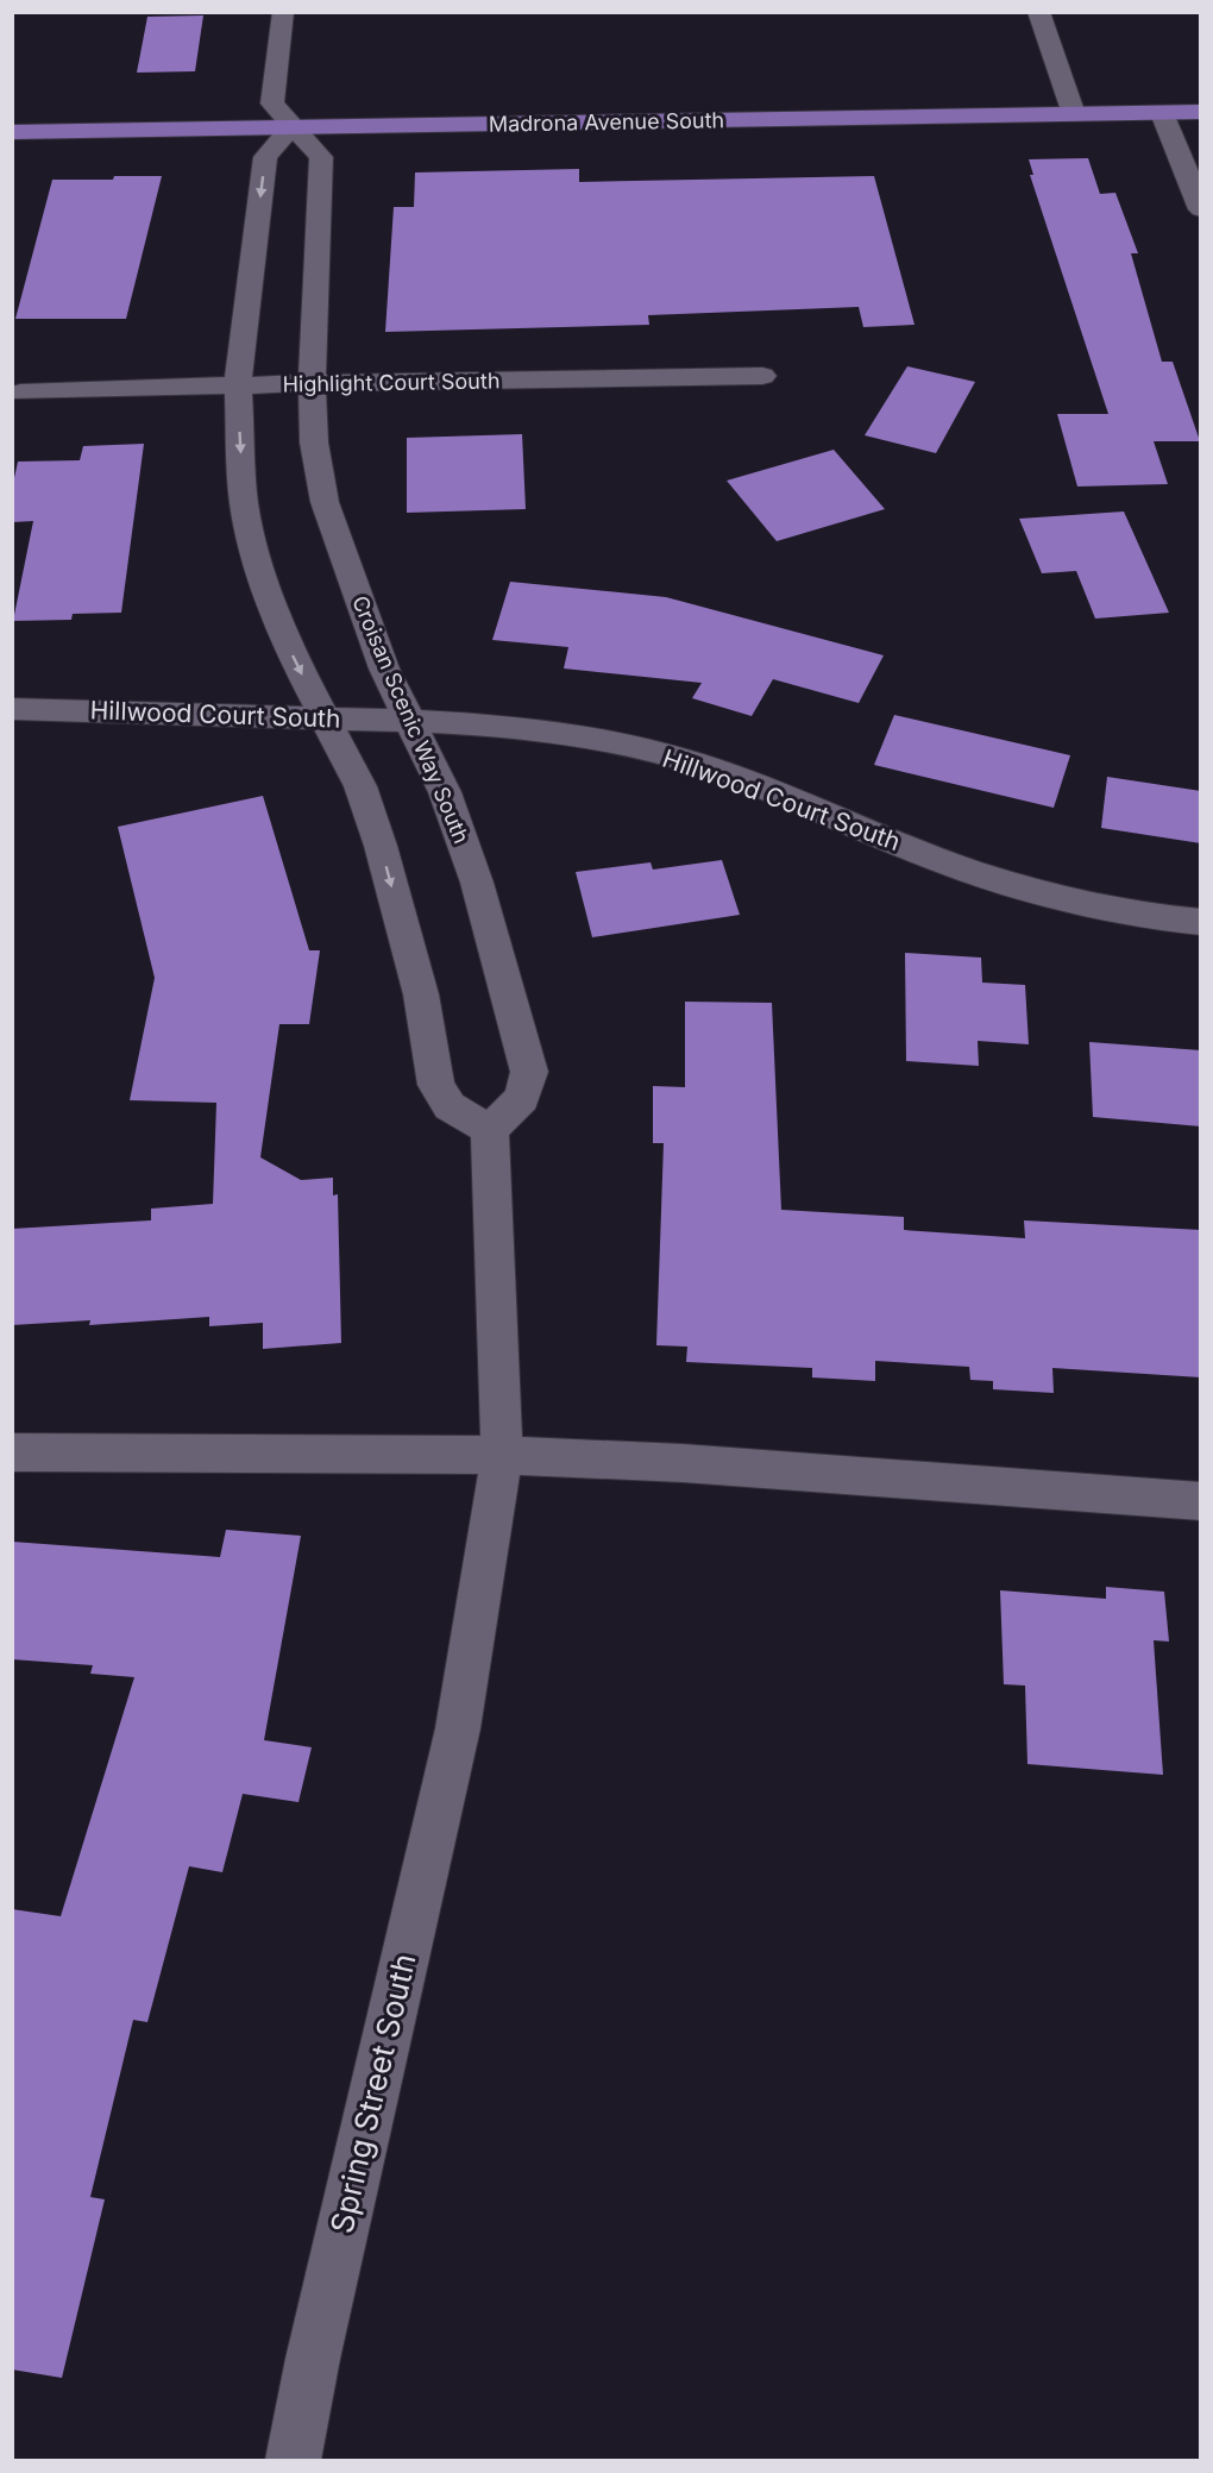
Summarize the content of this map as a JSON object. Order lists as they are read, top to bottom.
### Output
{
  "streets": {
    "main road": ["Madrona Avenue South"],
    "street": [
      "Highlight Court South",
      "Hillwood Court South",
      "Croisan Scenic Way South",
      "Spring Street South"
    ]
  },
  "crossings": [
    ["Madrona Avenue South", "Croisan Scenic Way South"],
    ["Highlight Court South", "Croisan Scenic Way South"],
    ["Hillwood Court South", "Croisan Scenic Way South"],
    ["Croisan Scenic Way South", "Spring Street South"]
  ]
}
